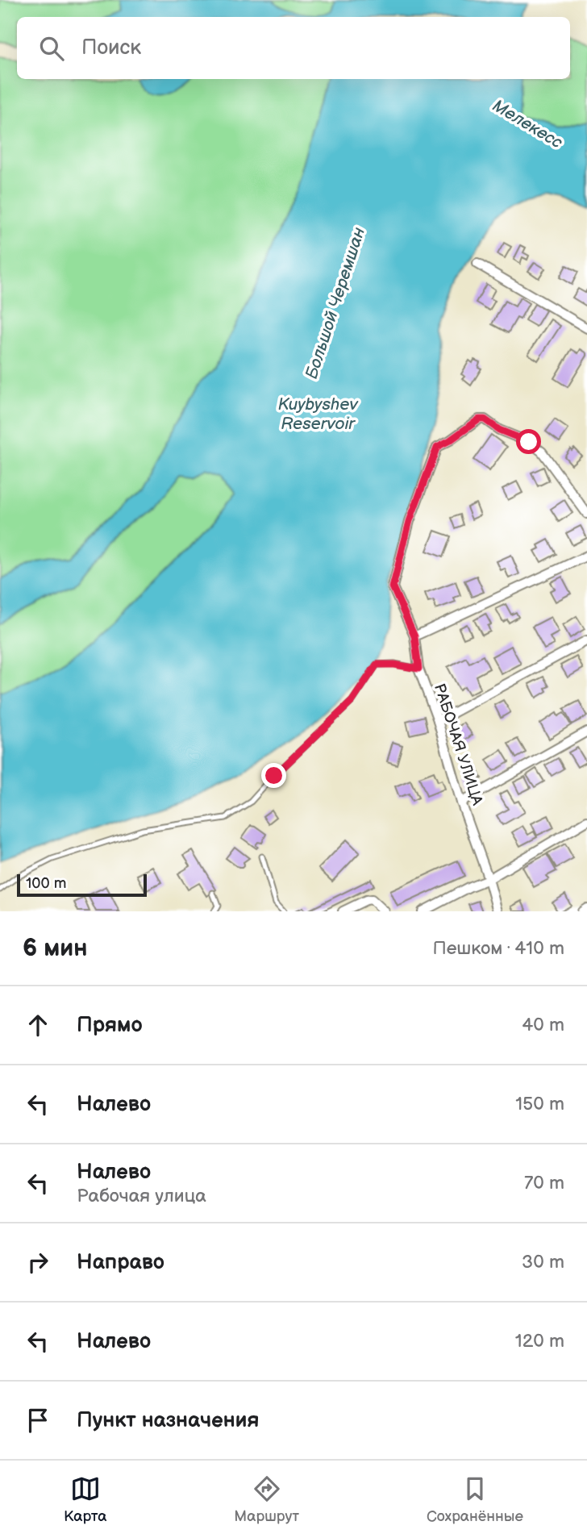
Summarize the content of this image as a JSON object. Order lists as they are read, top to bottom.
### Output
{
  "streets": {
    "street": ["РАБОЧАЯ УЛИЦА"]
  },
  "water": ["Мелекесс", "Большой Черемшан", "Kuybyshev Reservoir"],
  "scale_bar": "100 m",
  "page": {
    "search": "Поиск",
    "scale": "100 m",
    "heading": ["6 мин", "Пешком · 410 m"],
    "list": [
      ["Прямо", "40 m"],
      ["Налево", "150 m"],
      ["Налево", "Рабочая улица", "70 m"],
      ["Направо", "30 m"],
      ["Налево", "120 m"],
      "Пункт назначения"
    ],
    "nav": ["Карта", "Маршрут", "Сохранённые"]
  }
}
